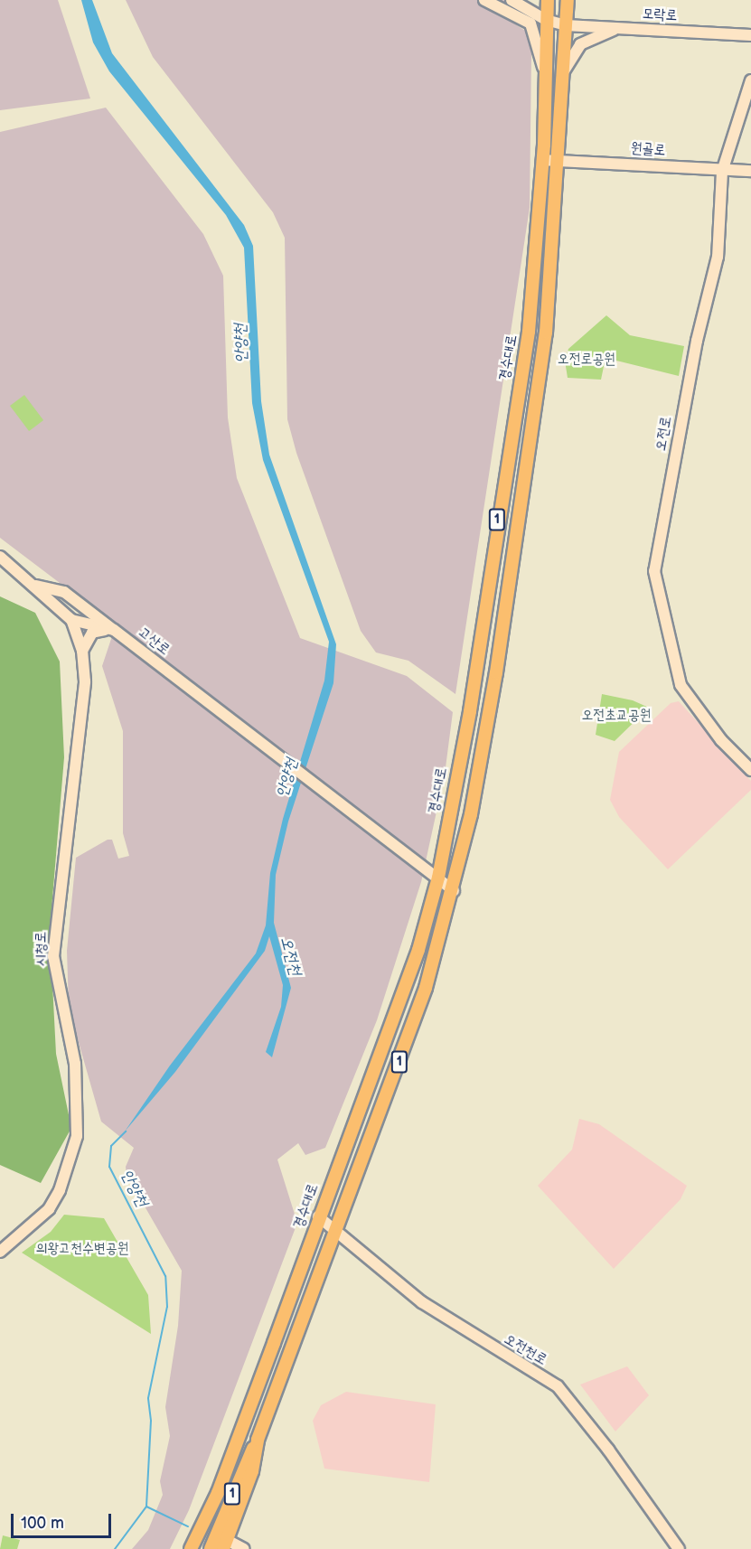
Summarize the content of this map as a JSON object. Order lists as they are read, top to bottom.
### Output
{
  "streets": {
    "main road": ["경수대로", "1"],
    "street": [
      "모락로",
      "원골로",
      "오전로",
      "고산로",
      "시청로",
      "오전천로"
    ]
  },
  "crossings": [
    ["모락로", "경수대로"],
    ["모락로", "1"],
    ["원골로", "경수대로"],
    ["원골로", "오전로"],
    ["원골로", "1"],
    ["경수대로", "1"],
    ["경수대로", "고산로"],
    ["경수대로", "오전천로"],
    ["1", "오전천로"],
    ["고산로", "시청로"]
  ],
  "water": ["안양천", "오전천"],
  "parks": ["오전로공원", "오전초교공원", "의왕고천수변공원"],
  "scale_bar": "100 m"
}
